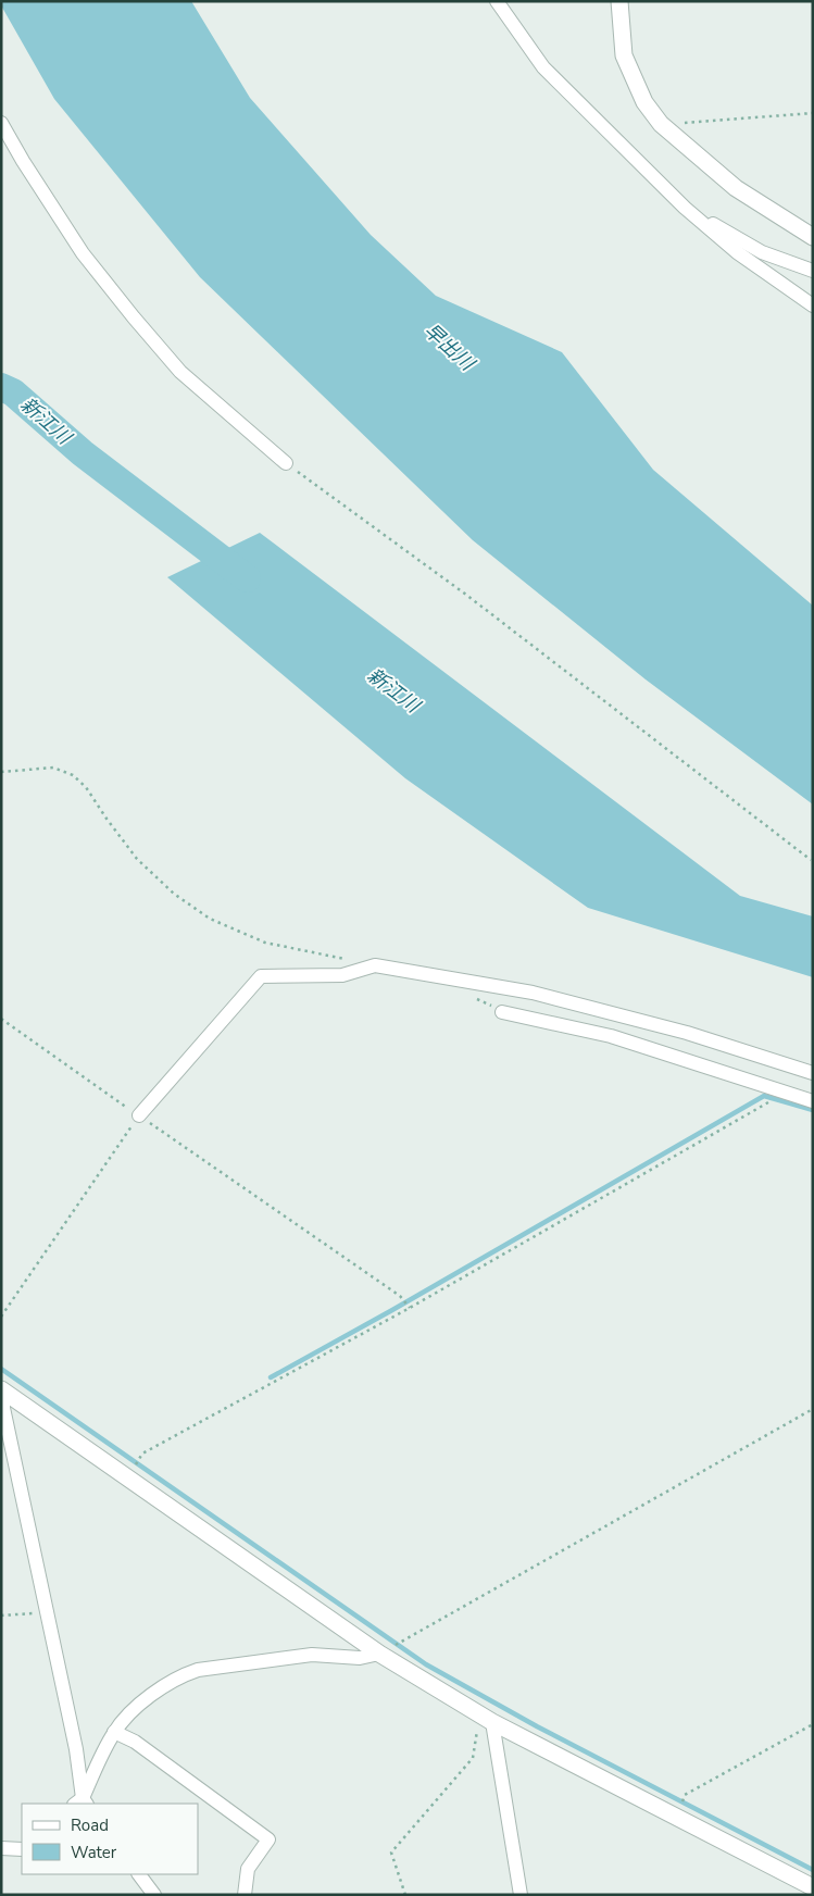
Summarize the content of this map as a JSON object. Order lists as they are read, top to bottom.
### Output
{
  "water": ["早出川", "新江川"],
  "legend": ["Road", "Water"]
}
